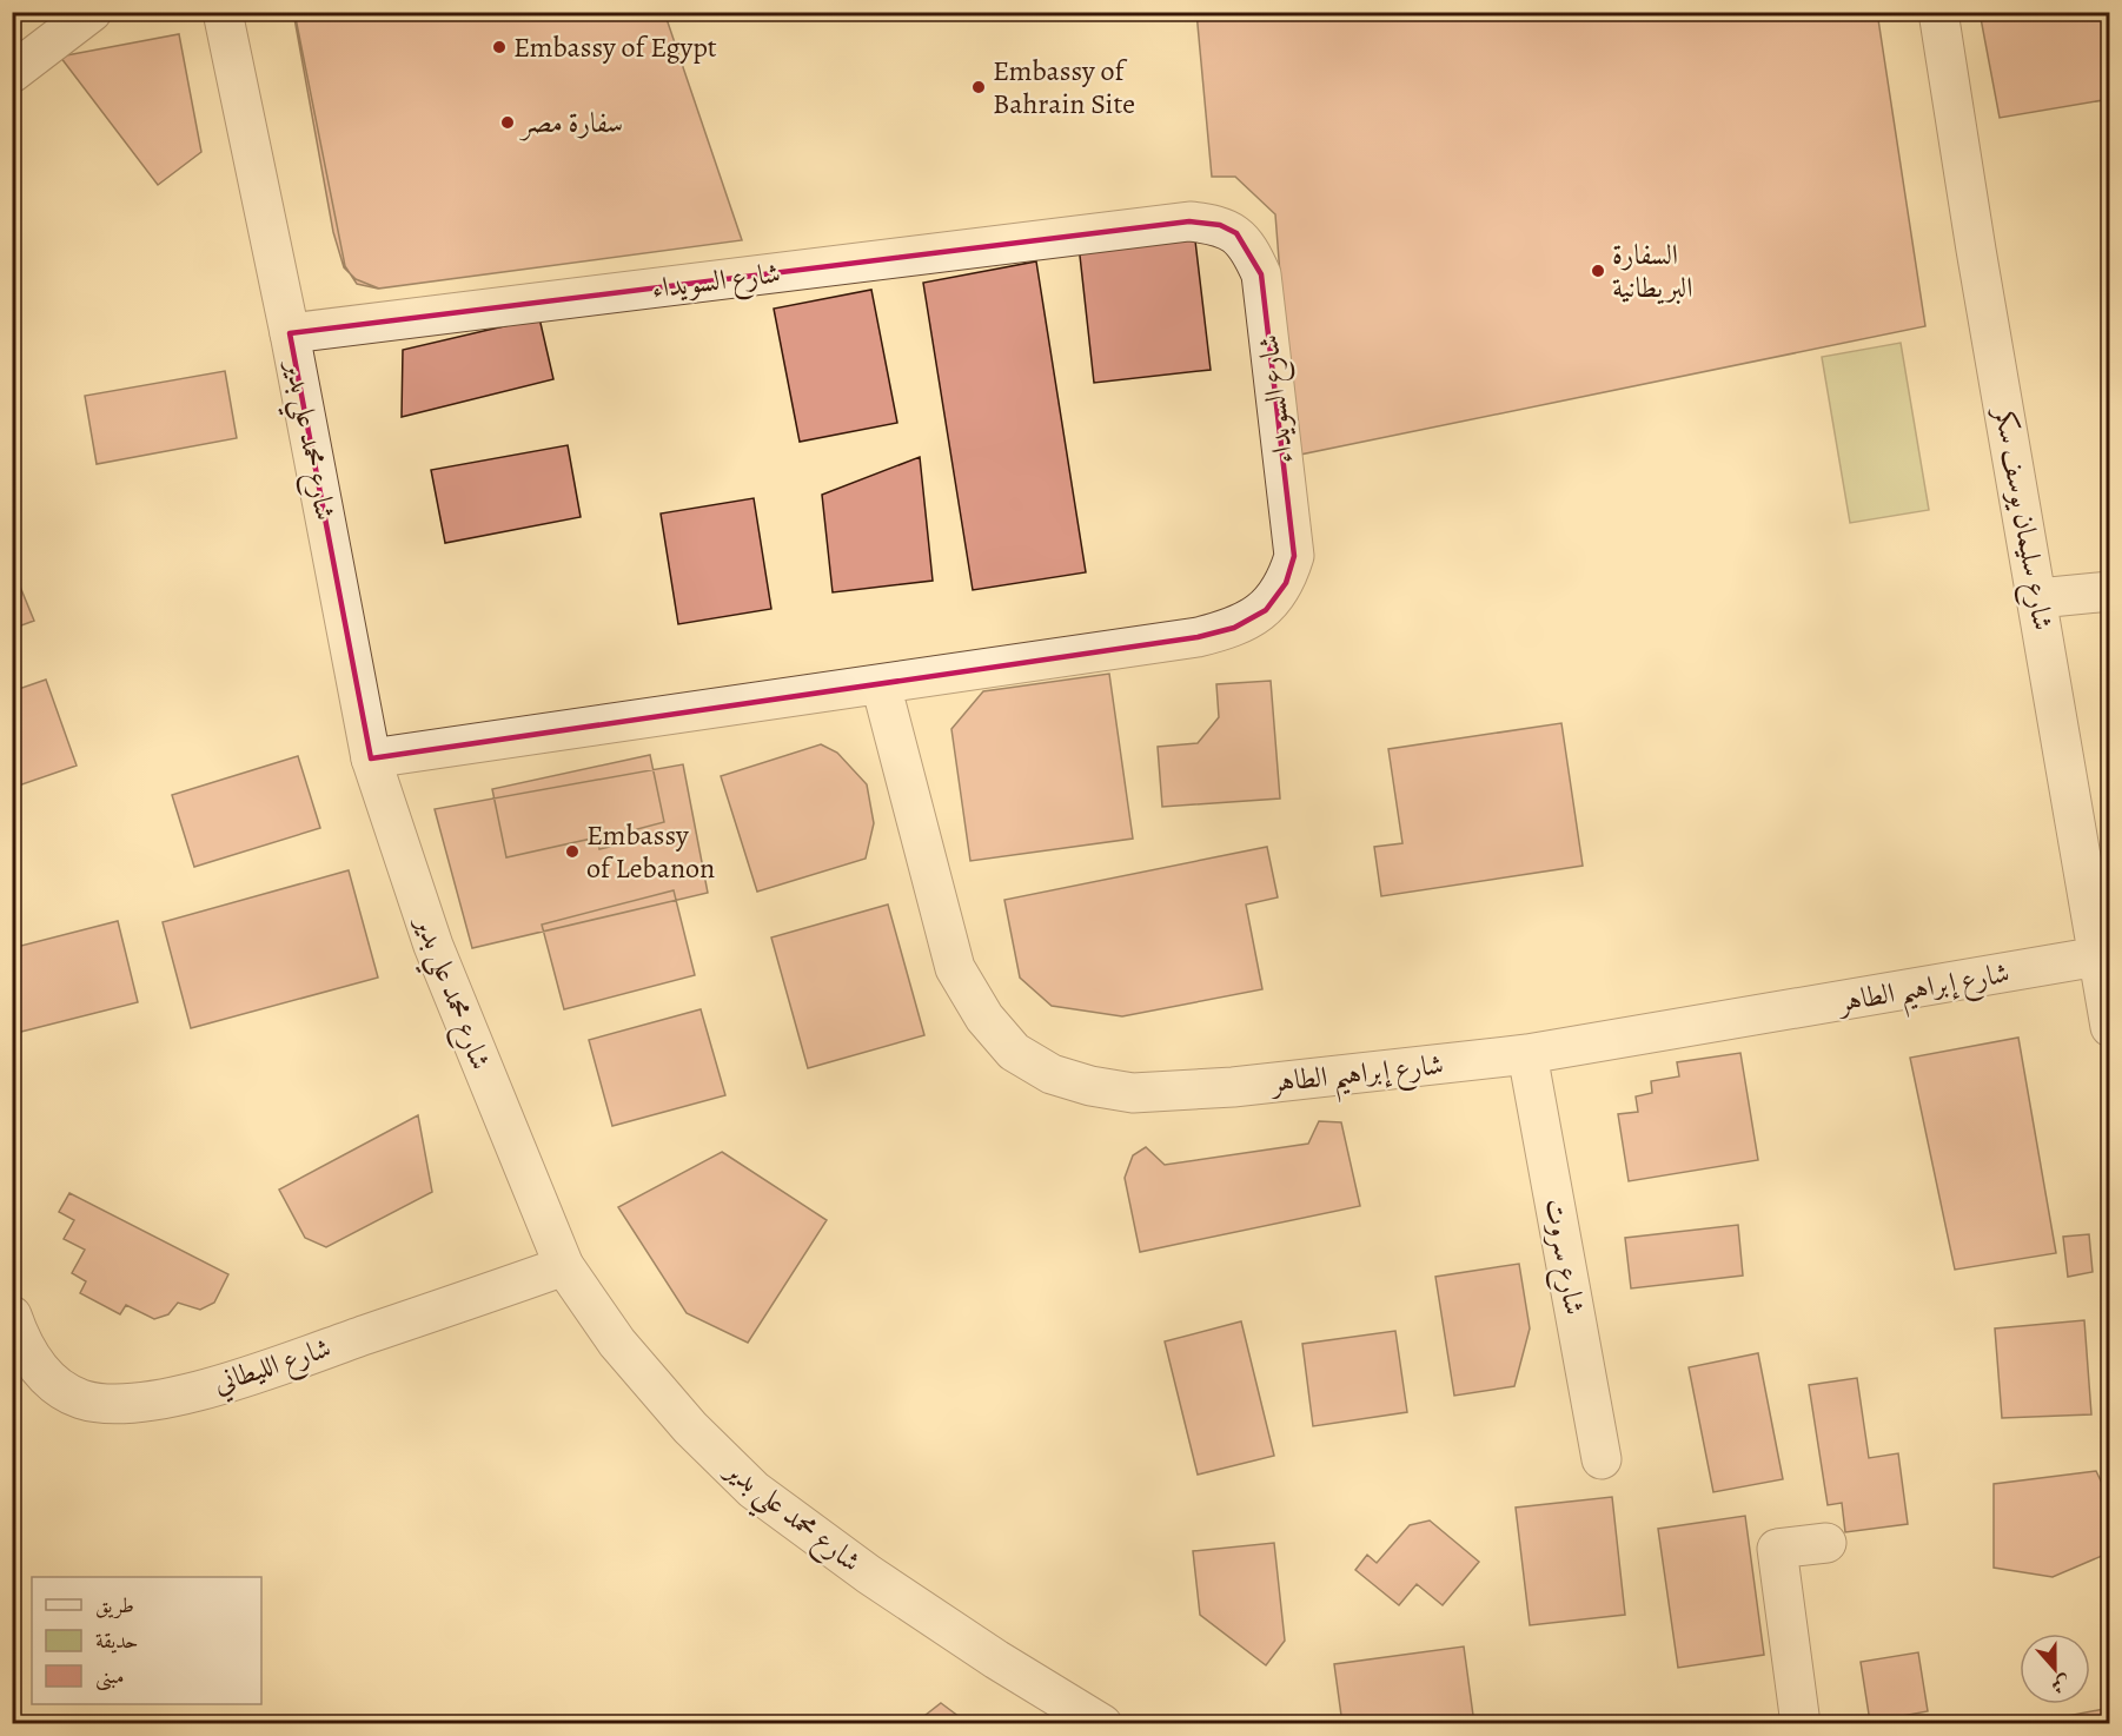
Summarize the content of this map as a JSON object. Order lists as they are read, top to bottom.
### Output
{
  "streets": {
    "street": [
      "شارع السويداء",
      "شارع محمد علي بدير",
      "شارع سليمان يوسف سكر",
      "شارع إبراهيم الطاهر",
      "شارع سروت",
      "شارع الليطاني"
    ]
  },
  "crossings": [
    ["شارع السويداء", "شارع محمد علي بدير"],
    ["شارع السويداء", "شارع إبراهيم الطاهر"],
    ["شارع محمد علي بدير", "شارع الليطاني"],
    ["شارع سليمان يوسف سكر", "شارع إبراهيم الطاهر"],
    ["شارع إبراهيم الطاهر", "شارع سروت"]
  ],
  "places": [
    "Embassy of Egypt",
    "Embassy of Bahrain Site",
    "سفارة مصر",
    "السفارة البريطانية",
    "Embassy of Lebanon"
  ],
  "legend": ["طريق", "حديقة", "مبنى"],
  "north": "bottom"
}
